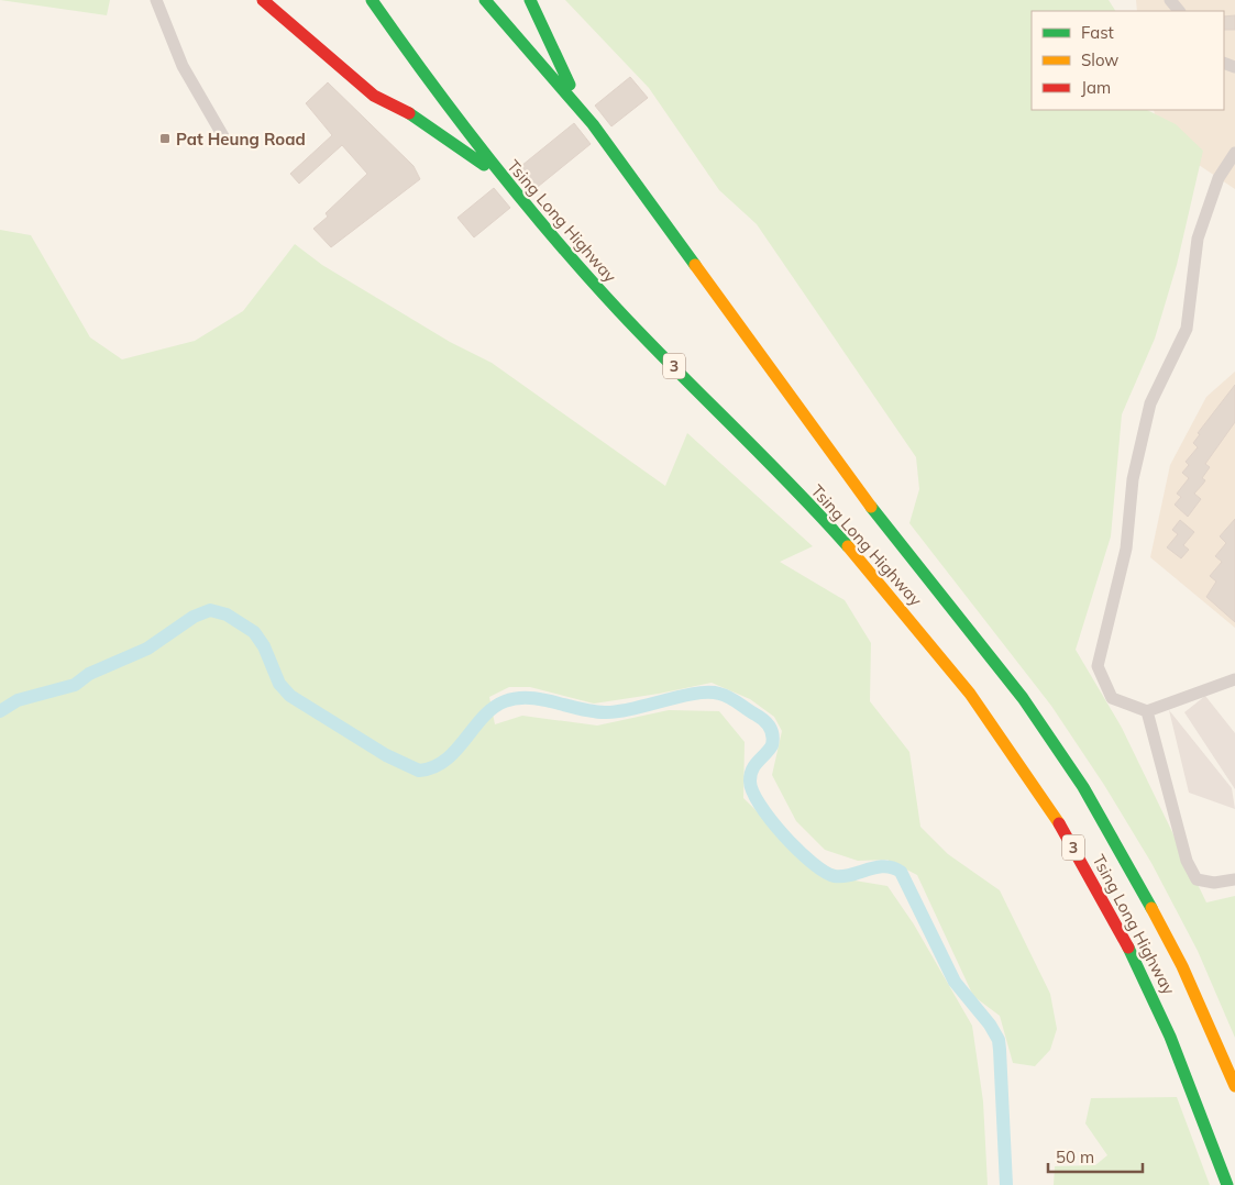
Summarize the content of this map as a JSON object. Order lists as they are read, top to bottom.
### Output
{
  "streets": {
    "highway": ["Tsing Long Highway", "3"]
  },
  "places": {
    "transit": ["Pat Heung Road"]
  },
  "legend": ["Fast", "Slow", "Jam"],
  "scale_bar": "50 m"
}
